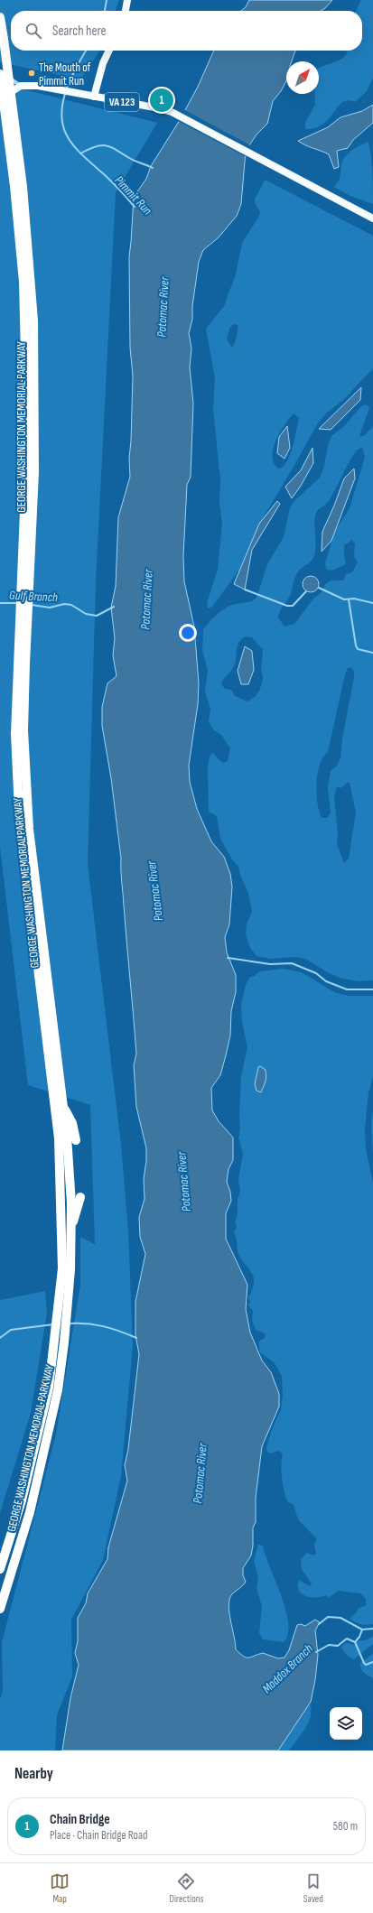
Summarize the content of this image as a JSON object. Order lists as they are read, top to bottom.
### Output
{
  "streets": {
    "highway": ["GEORGE WASHINGTON MEMORIAL PARKWAY"],
    "main road": ["VA 123"]
  },
  "water": [
    "Pimmit Run",
    "Potomac River",
    "Gulf Branch",
    "Maddox Branch"
  ],
  "places": ["The Mouth of Pimmit Run"],
  "north": "top right",
  "page": {
    "search": "Search here",
    "pins": "1",
    "heading": "Nearby",
    "list": [
      {
        "mark": "1",
        "name": "Chain Bridge",
        "note": "Place · Chain Bridge Road",
        "value": "580 m"
      }
    ],
    "nav": ["Map", "Directions", "Saved"]
  }
}
